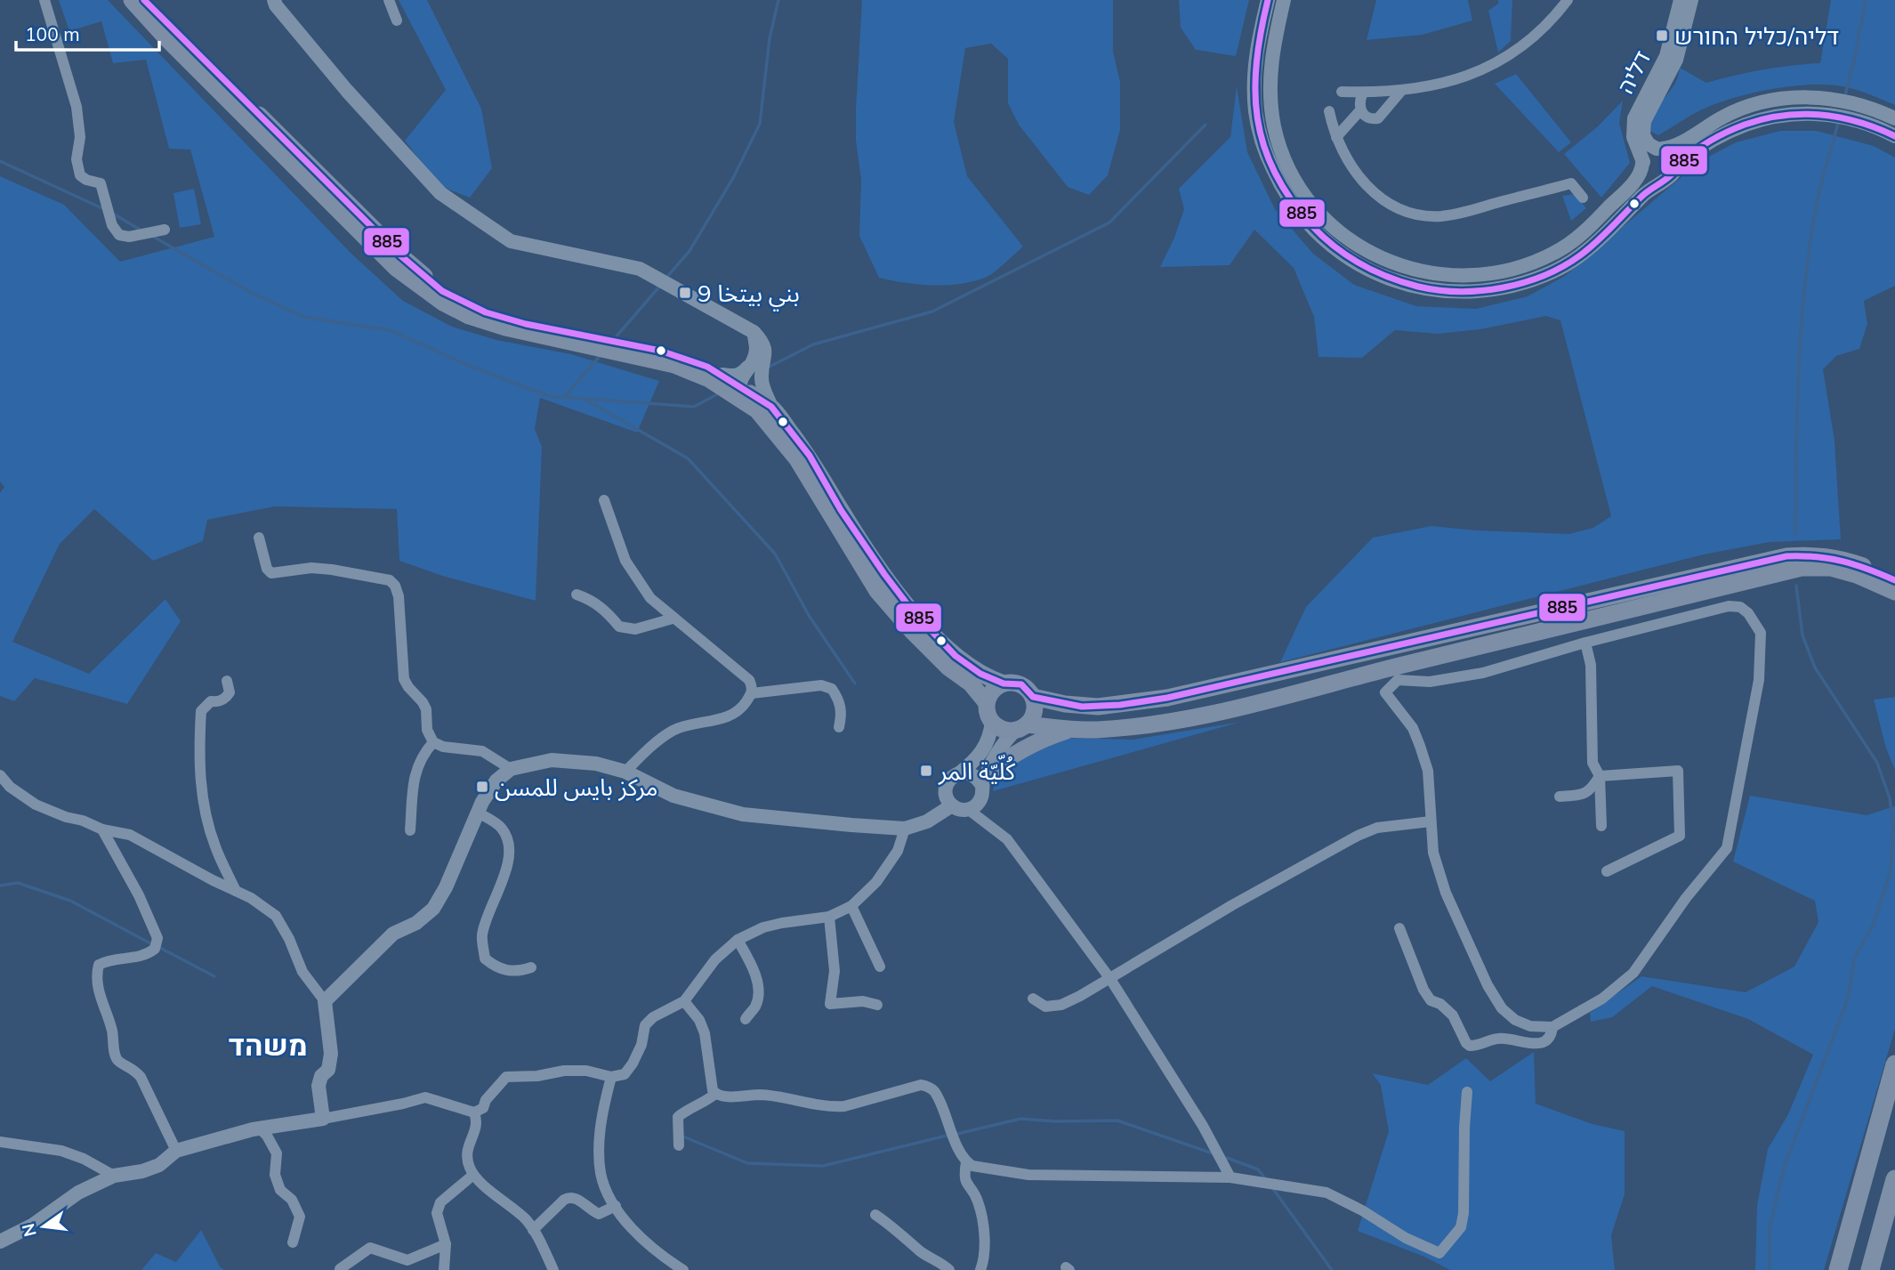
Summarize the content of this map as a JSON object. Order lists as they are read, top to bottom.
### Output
{
  "streets": {
    "street": ["דליה"]
  },
  "districts": ["משהד"],
  "places": {
    "transit": [
      "דליה/כליל החורש",
      "بني بيتخا 9",
      "كُلّيّة المر",
      "مركز بايس للمسن"
    ]
  },
  "lines": ["transit line 885"],
  "scale_bar": "100 m",
  "north": "left"
}
